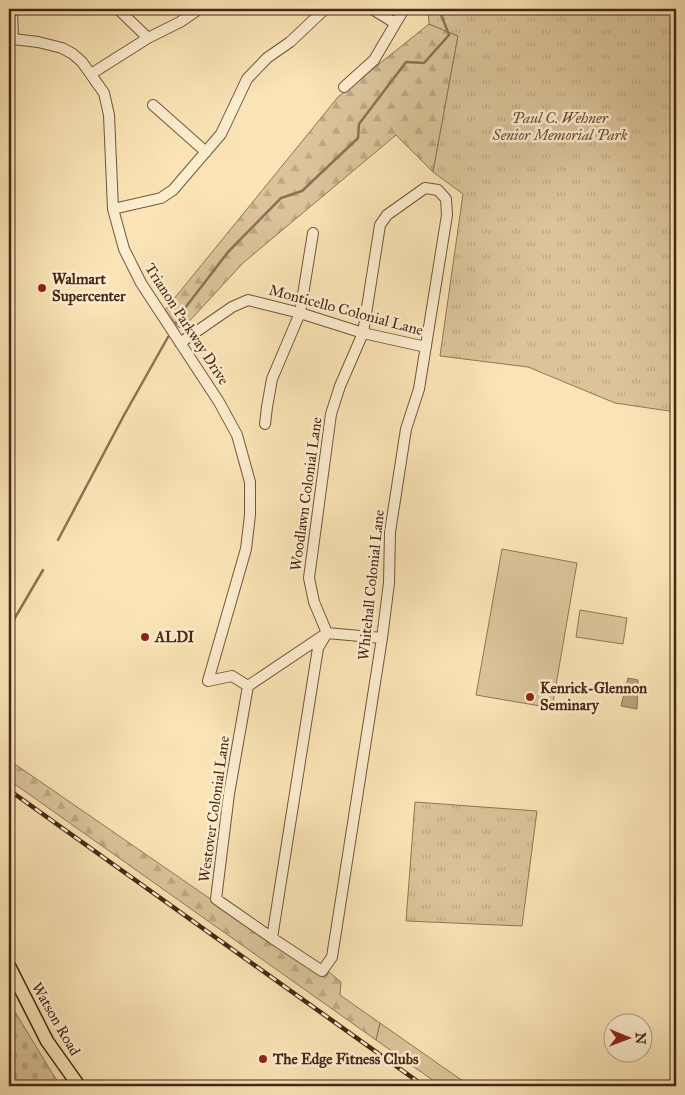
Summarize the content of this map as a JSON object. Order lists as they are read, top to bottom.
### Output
{
  "streets": {
    "main road": ["Watson Road"],
    "street": [
      "Monticello Colonial Lane",
      "Trianon Parkway Drive",
      "Woodlawn Colonial Lane",
      "Whitehall Colonial Lane",
      "Westover Colonial Lane"
    ]
  },
  "crossings": [
    ["Monticello Colonial Lane", "Trianon Parkway Drive"],
    ["Monticello Colonial Lane", "Woodlawn Colonial Lane"],
    ["Monticello Colonial Lane", "Whitehall Colonial Lane"],
    ["Trianon Parkway Drive", "Westover Colonial Lane"],
    ["Woodlawn Colonial Lane", "Whitehall Colonial Lane"],
    ["Whitehall Colonial Lane", "Westover Colonial Lane"]
  ],
  "parks": ["Paul C. Wehner Senior Memorial Park"],
  "places": [
    "Walmart Supercenter",
    "ALDI",
    "Kenrick-Glennon Seminary",
    "The Edge Fitness Clubs"
  ],
  "north": "right"
}
